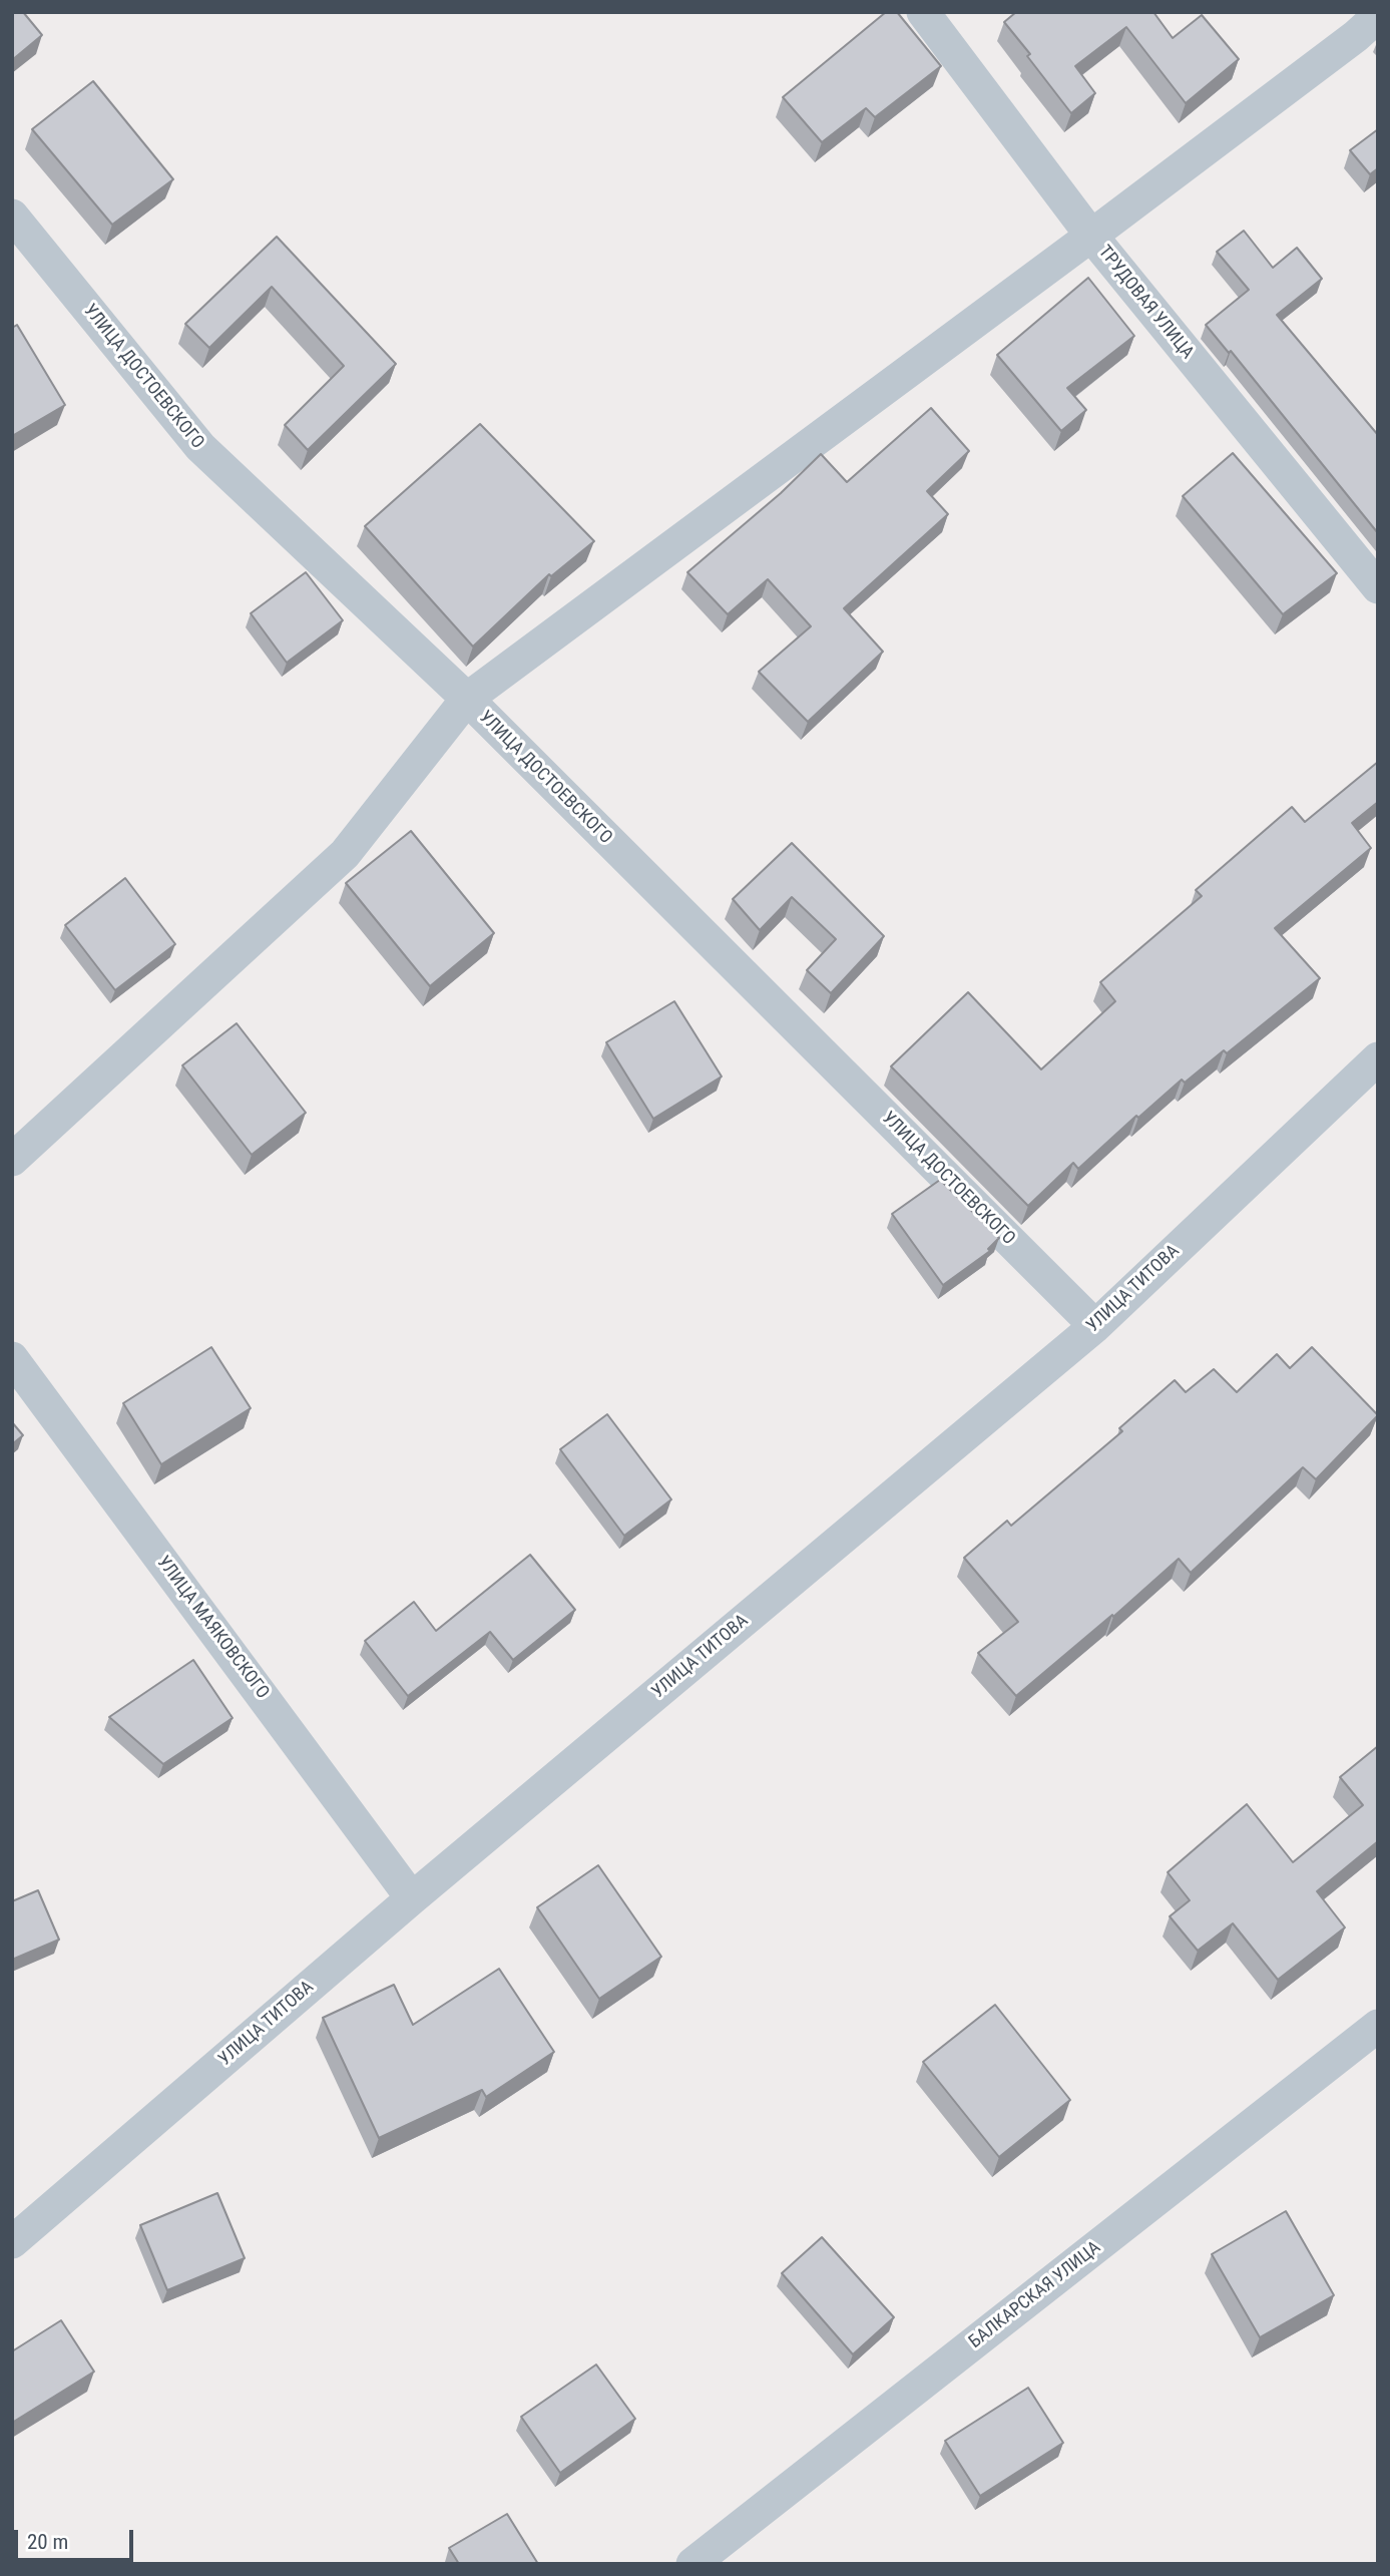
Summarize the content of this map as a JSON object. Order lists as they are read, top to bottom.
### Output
{
  "streets": {
    "street": [
      "ТРУДОВАЯ УЛИЦА",
      "УЛИЦА ДОСТОЕВСКОГО",
      "УЛИЦА ТИТОВА",
      "УЛИЦА МАЯКОВСКОГО",
      "БАЛКАРСКАЯ УЛИЦА"
    ]
  },
  "crossings": [
    ["УЛИЦА ДОСТОЕВСКОГО", "УЛИЦА ТИТОВА"],
    ["УЛИЦА ТИТОВА", "УЛИЦА МАЯКОВСКОГО"]
  ],
  "scale_bar": "20 m"
}
